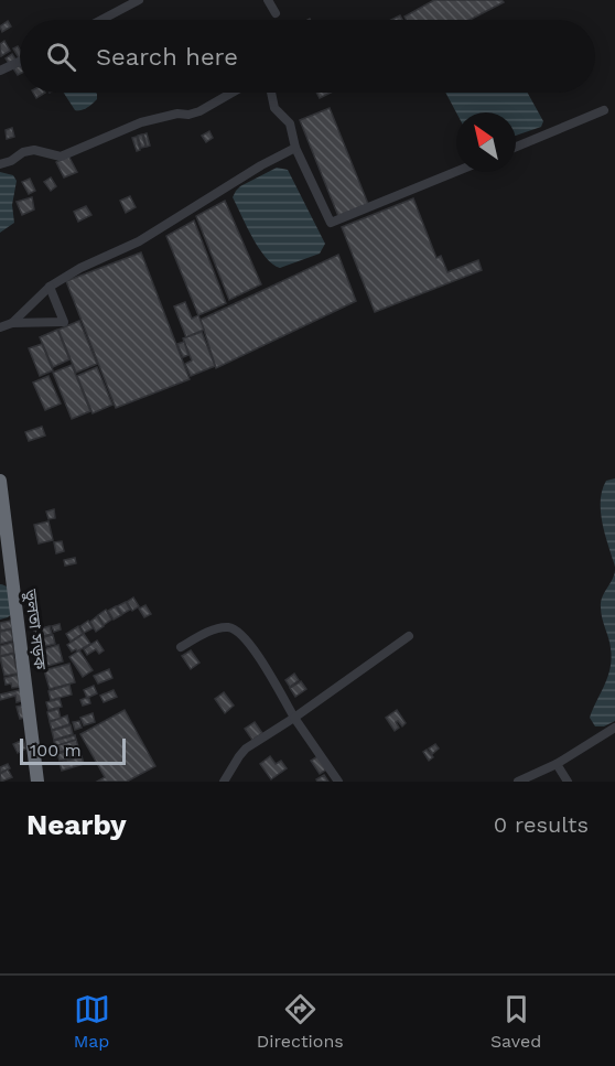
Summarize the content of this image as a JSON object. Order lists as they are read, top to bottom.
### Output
{
  "streets": {
    "highway": ["ভুলতা সড়ক"]
  },
  "scale_bar": "100 m",
  "north": "top left",
  "page": {
    "search": "Search here",
    "scale": "100 m",
    "heading": ["Nearby", "0 results"],
    "nav": ["Map", "Directions", "Saved"]
  }
}
